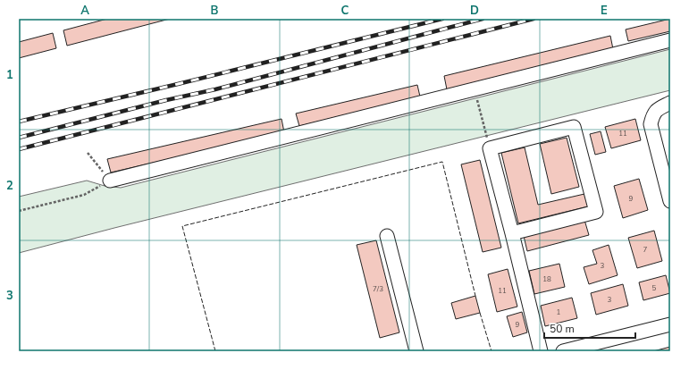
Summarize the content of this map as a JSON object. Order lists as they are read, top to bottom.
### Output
{
  "house_numbers": [
    "11",
    "9",
    "7",
    "3",
    "18",
    "5",
    "7/3",
    "11",
    "3",
    "1",
    "9"
  ],
  "scale_bar": "50 m",
  "grid": {
    "columns": [
      "A",
      "B",
      "C",
      "D",
      "E"
    ],
    "rows": ["1", "2", "3"]
  }
}
